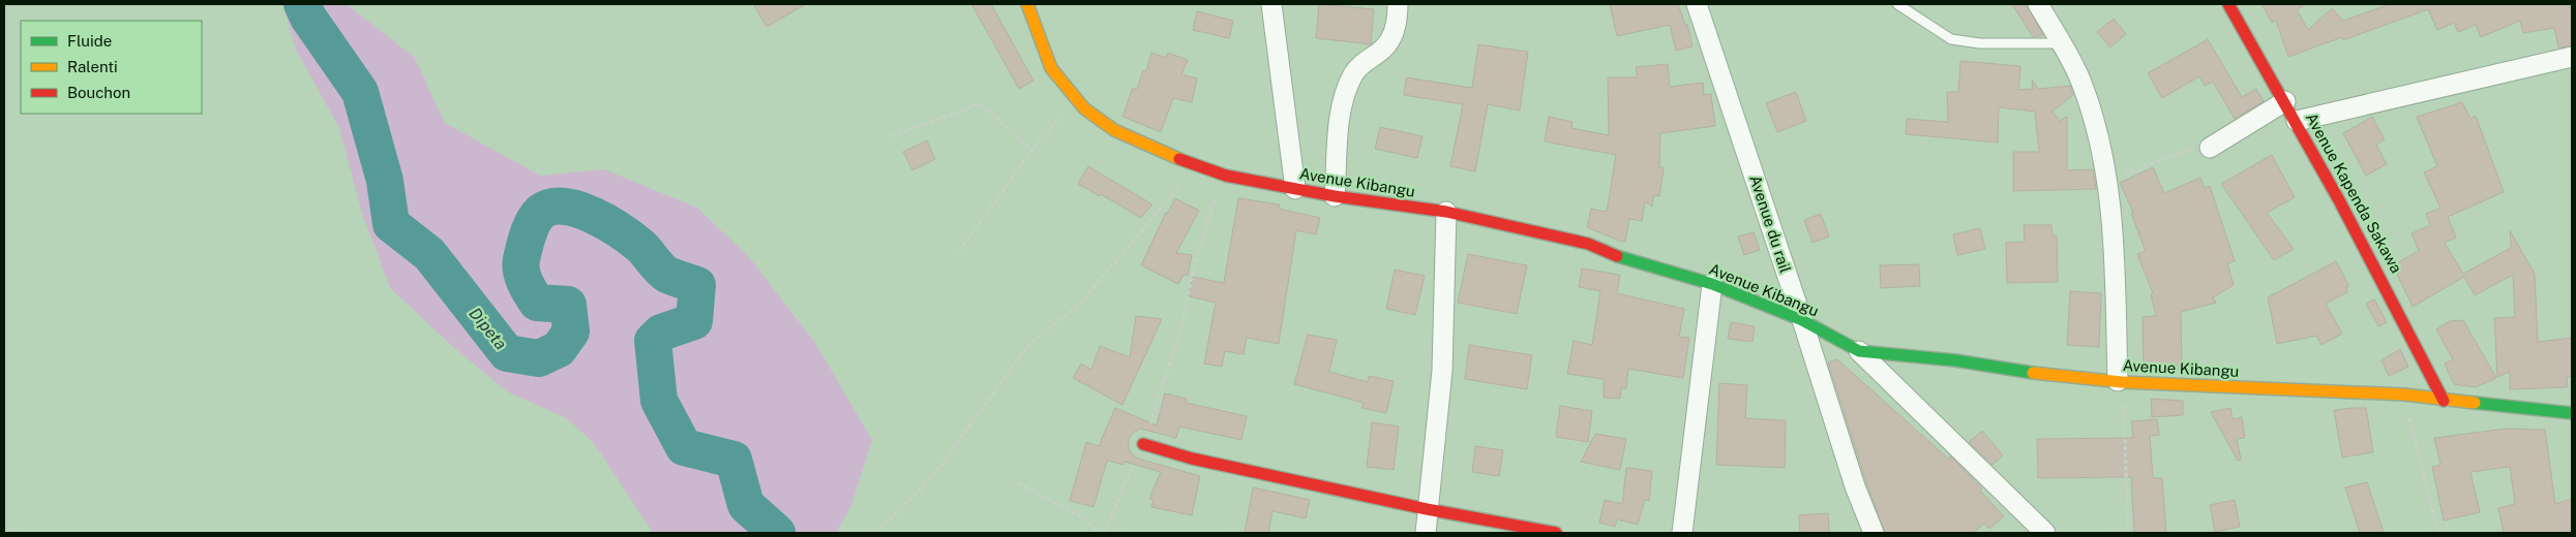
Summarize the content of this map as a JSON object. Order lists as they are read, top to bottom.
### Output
{
  "streets": {
    "street": ["Avenue Kibangu", "Avenue Kapenda Sakawa", "Avenue du rail"]
  },
  "crossings": [
    ["Avenue Kibangu", "Avenue Kapenda Sakawa"],
    ["Avenue Kibangu", "Avenue du rail"]
  ],
  "water": ["Dipeta"],
  "legend": ["Fluide", "Ralenti", "Bouchon"]
}
